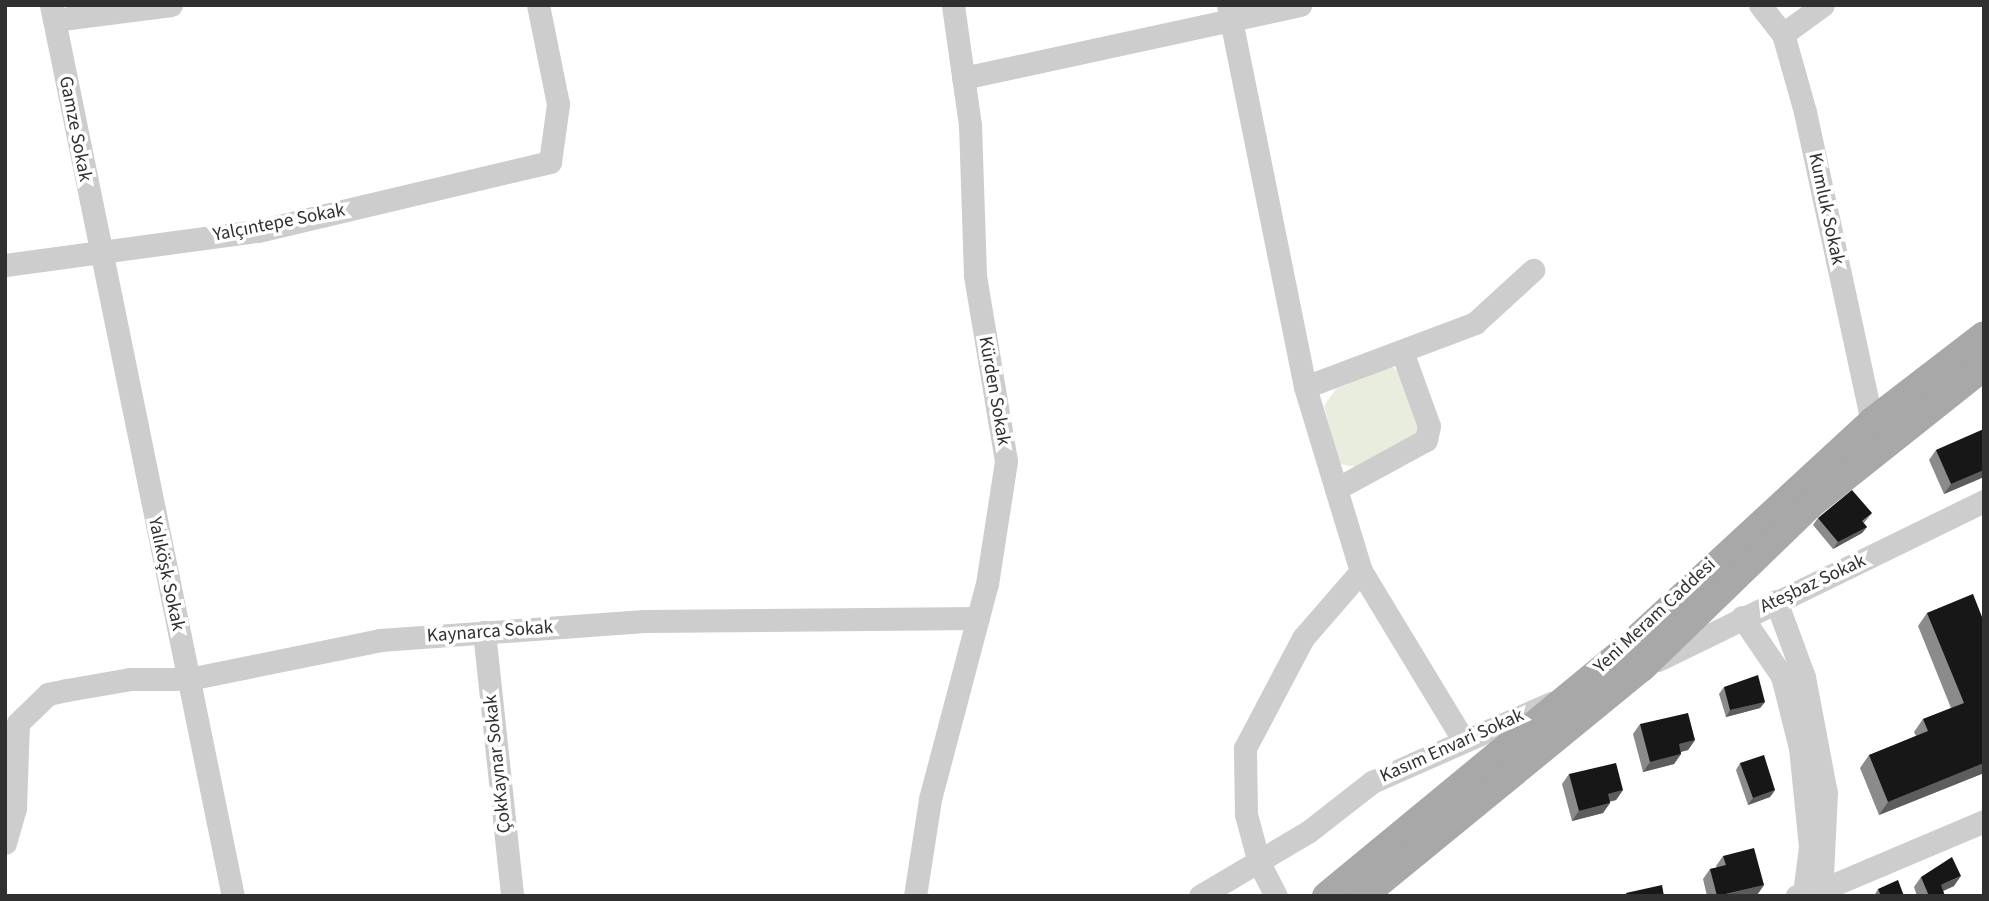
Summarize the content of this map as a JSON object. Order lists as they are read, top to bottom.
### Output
{
  "streets": {
    "main road": ["Yeni Meram Caddesi"],
    "street": [
      "Gamze Sokak",
      "Kumluk Sokak",
      "Yalçıntepe Sokak",
      "Kürden Sokak",
      "Yalıköşk Sokak",
      "Ateşbaz Sokak",
      "Kaynarca Sokak",
      "Kasım Envari Sokak",
      "ÇokKaynar Sokak"
    ]
  },
  "crossings": [
    ["Gamze Sokak", "Yalçıntepe Sokak"],
    ["Gamze Sokak", "Yalıköşk Sokak"],
    ["Kumluk Sokak", "Yeni Meram Caddesi"],
    ["Yalçıntepe Sokak", "Yalıköşk Sokak"],
    ["Kürden Sokak", "Kaynarca Sokak"],
    ["Yalıköşk Sokak", "Kaynarca Sokak"],
    ["Ateşbaz Sokak", "Yeni Meram Caddesi"],
    ["Yeni Meram Caddesi", "Kasım Envari Sokak"],
    ["Kaynarca Sokak", "ÇokKaynar Sokak"]
  ]
}
